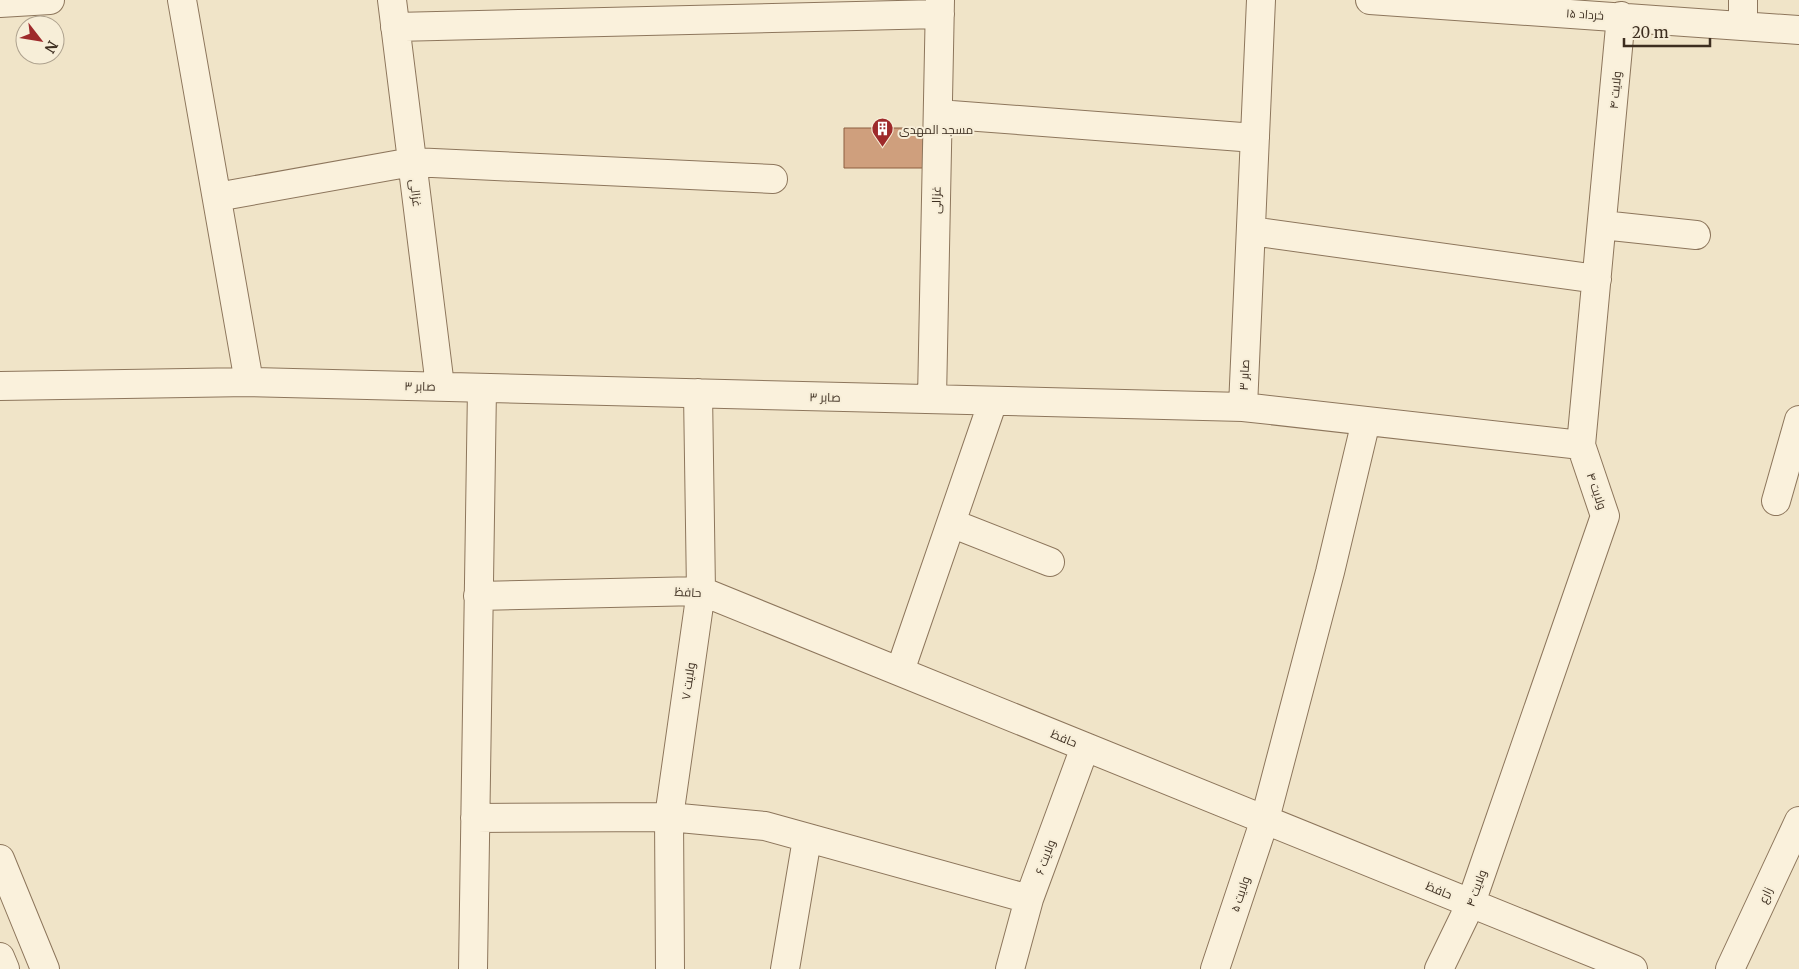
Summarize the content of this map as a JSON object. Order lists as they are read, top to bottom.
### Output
{
  "streets": {
    "street": [
      "۱۵ خرداد",
      "ولایت ۴",
      "غزالی",
      "صابر ۳",
      "حافظ",
      "ولایت ۷",
      "ولایت ۶",
      "ولایت ۵",
      "زارع"
    ]
  },
  "crossings": [
    ["۱۵ خرداد", "ولایت ۴"],
    ["ولایت ۴", "حافظ"],
    ["غزالی", "صابر ۳"],
    ["صابر ۳", "ولایت ۷"],
    ["حافظ", "ولایت ۷"],
    ["حافظ", "ولایت ۶"],
    ["حافظ", "ولایت ۵"]
  ],
  "places": {
    "building": ["مسجد المهدی"]
  },
  "scale_bar": "20 m",
  "north": "bottom right"
}
